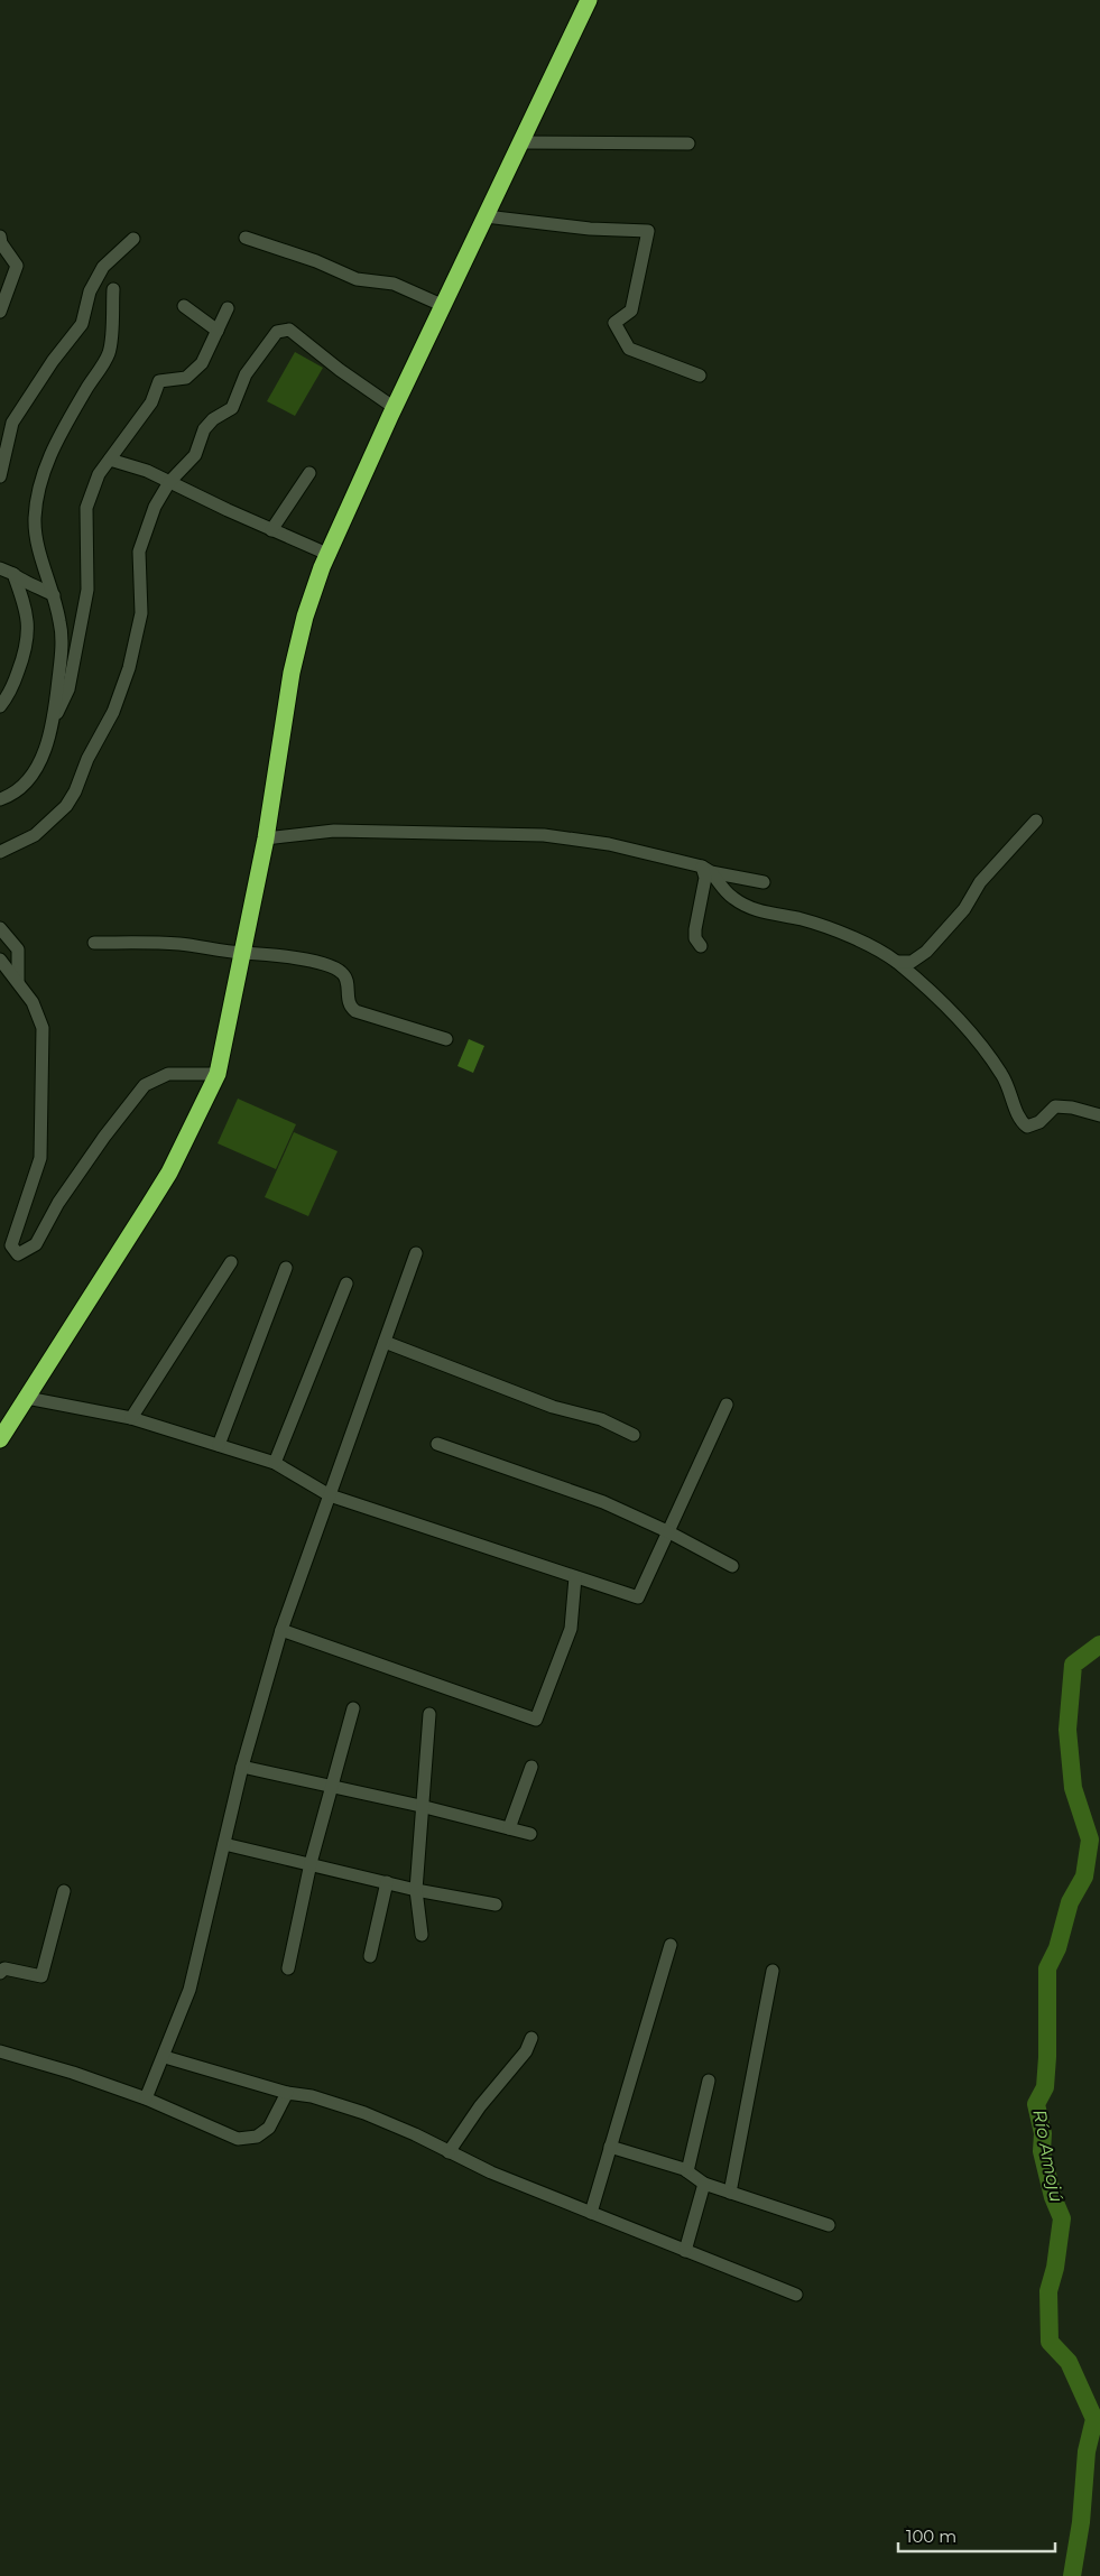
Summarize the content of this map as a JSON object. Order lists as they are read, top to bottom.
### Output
{
  "water": ["Río Amojú"],
  "scale_bar": "100 m"
}
